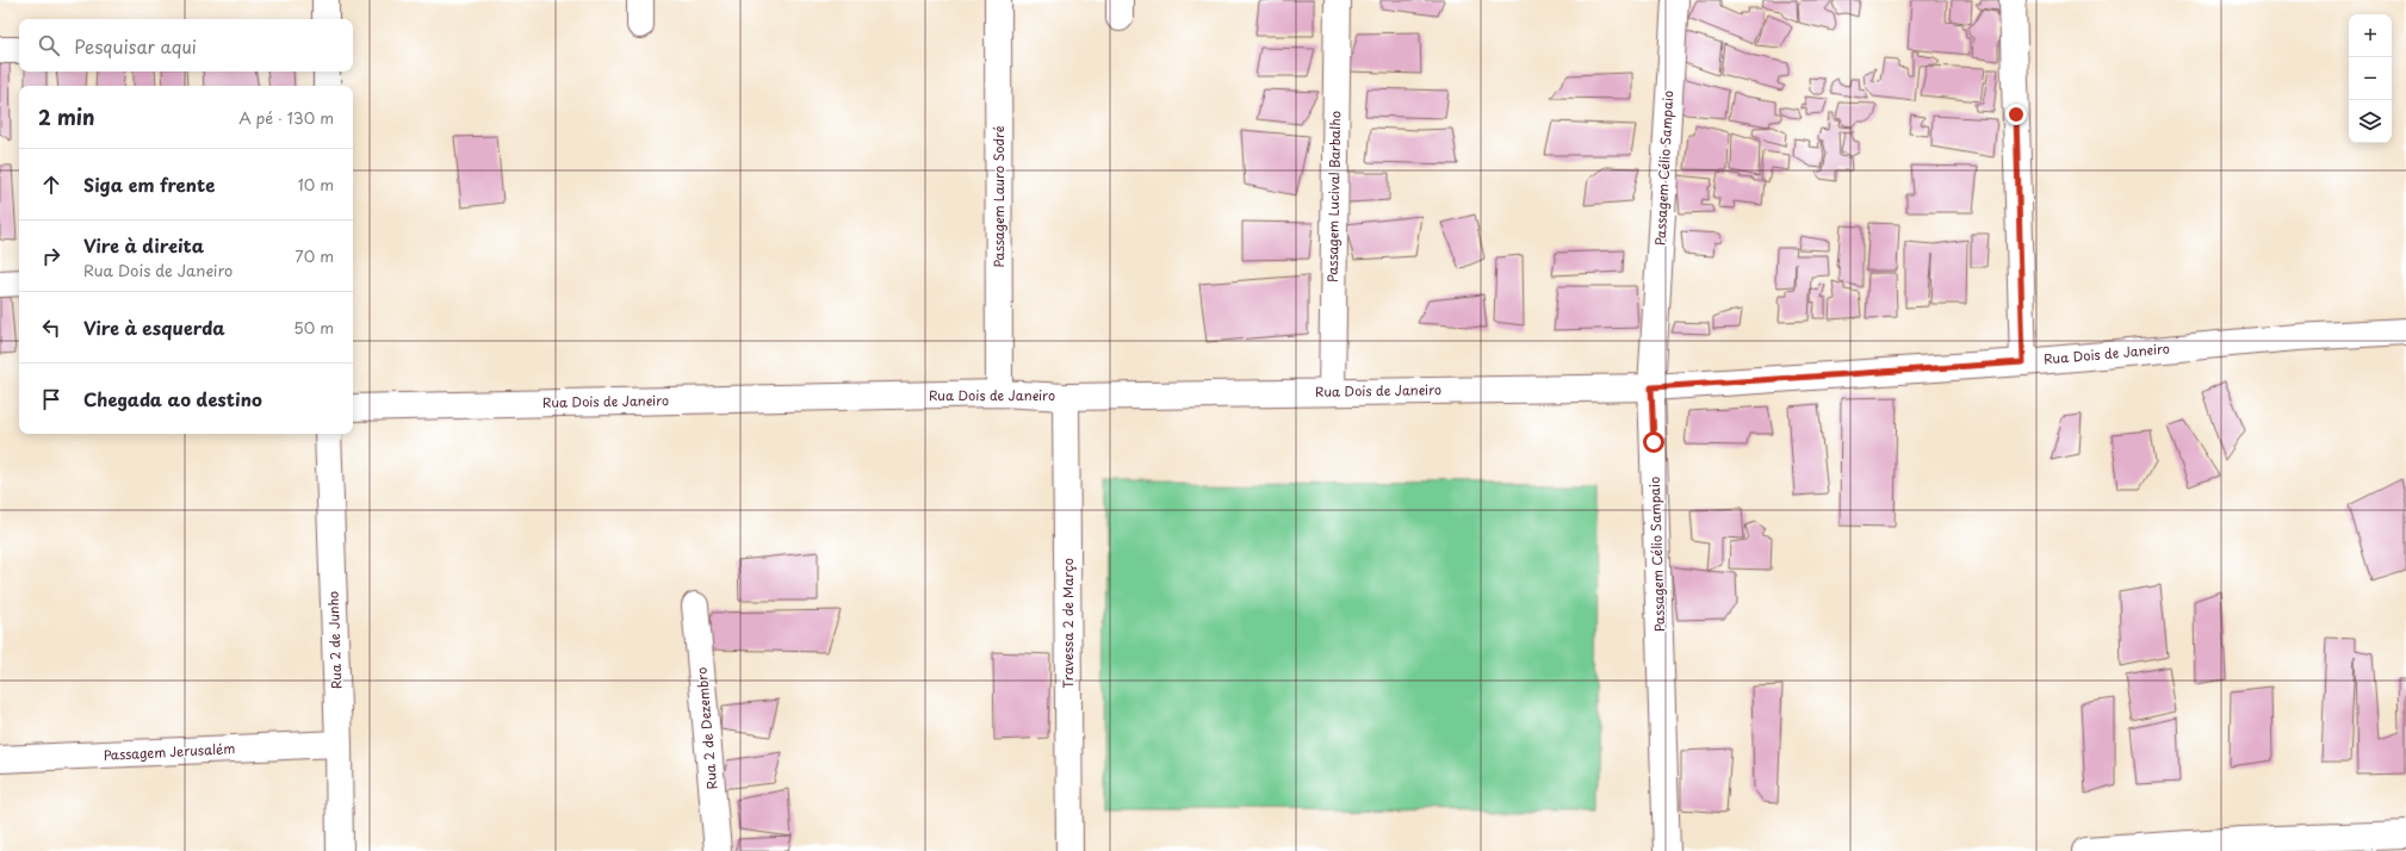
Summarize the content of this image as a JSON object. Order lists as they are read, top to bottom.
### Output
{
  "streets": {
    "street": [
      "Passagem Célio Sampaio",
      "Passagem Lauro Sodré",
      "Passagem Lucival Barbalho",
      "Rua Dois de Janeiro",
      "Travessa 2 de Março",
      "Rua 2 de Junho",
      "Rua 2 de Dezembro",
      "Passagem Jerusalém"
    ]
  },
  "crossings": [
    ["Passagem Célio Sampaio", "Rua Dois de Janeiro"],
    ["Passagem Lauro Sodré", "Rua Dois de Janeiro"],
    ["Passagem Lucival Barbalho", "Rua Dois de Janeiro"],
    ["Rua Dois de Janeiro", "Travessa 2 de Março"],
    ["Rua 2 de Junho", "Passagem Jerusalém"]
  ],
  "page": {
    "map_buttons": ["+", "−"],
    "search": "Pesquisar aqui",
    "heading": ["2 min", "A pé · 130 m"],
    "list": [
      ["Siga em frente", "10 m"],
      ["Vire à direita", "Rua Dois de Janeiro", "70 m"],
      ["Vire à esquerda", "50 m"],
      "Chegada ao destino"
    ]
  }
}
